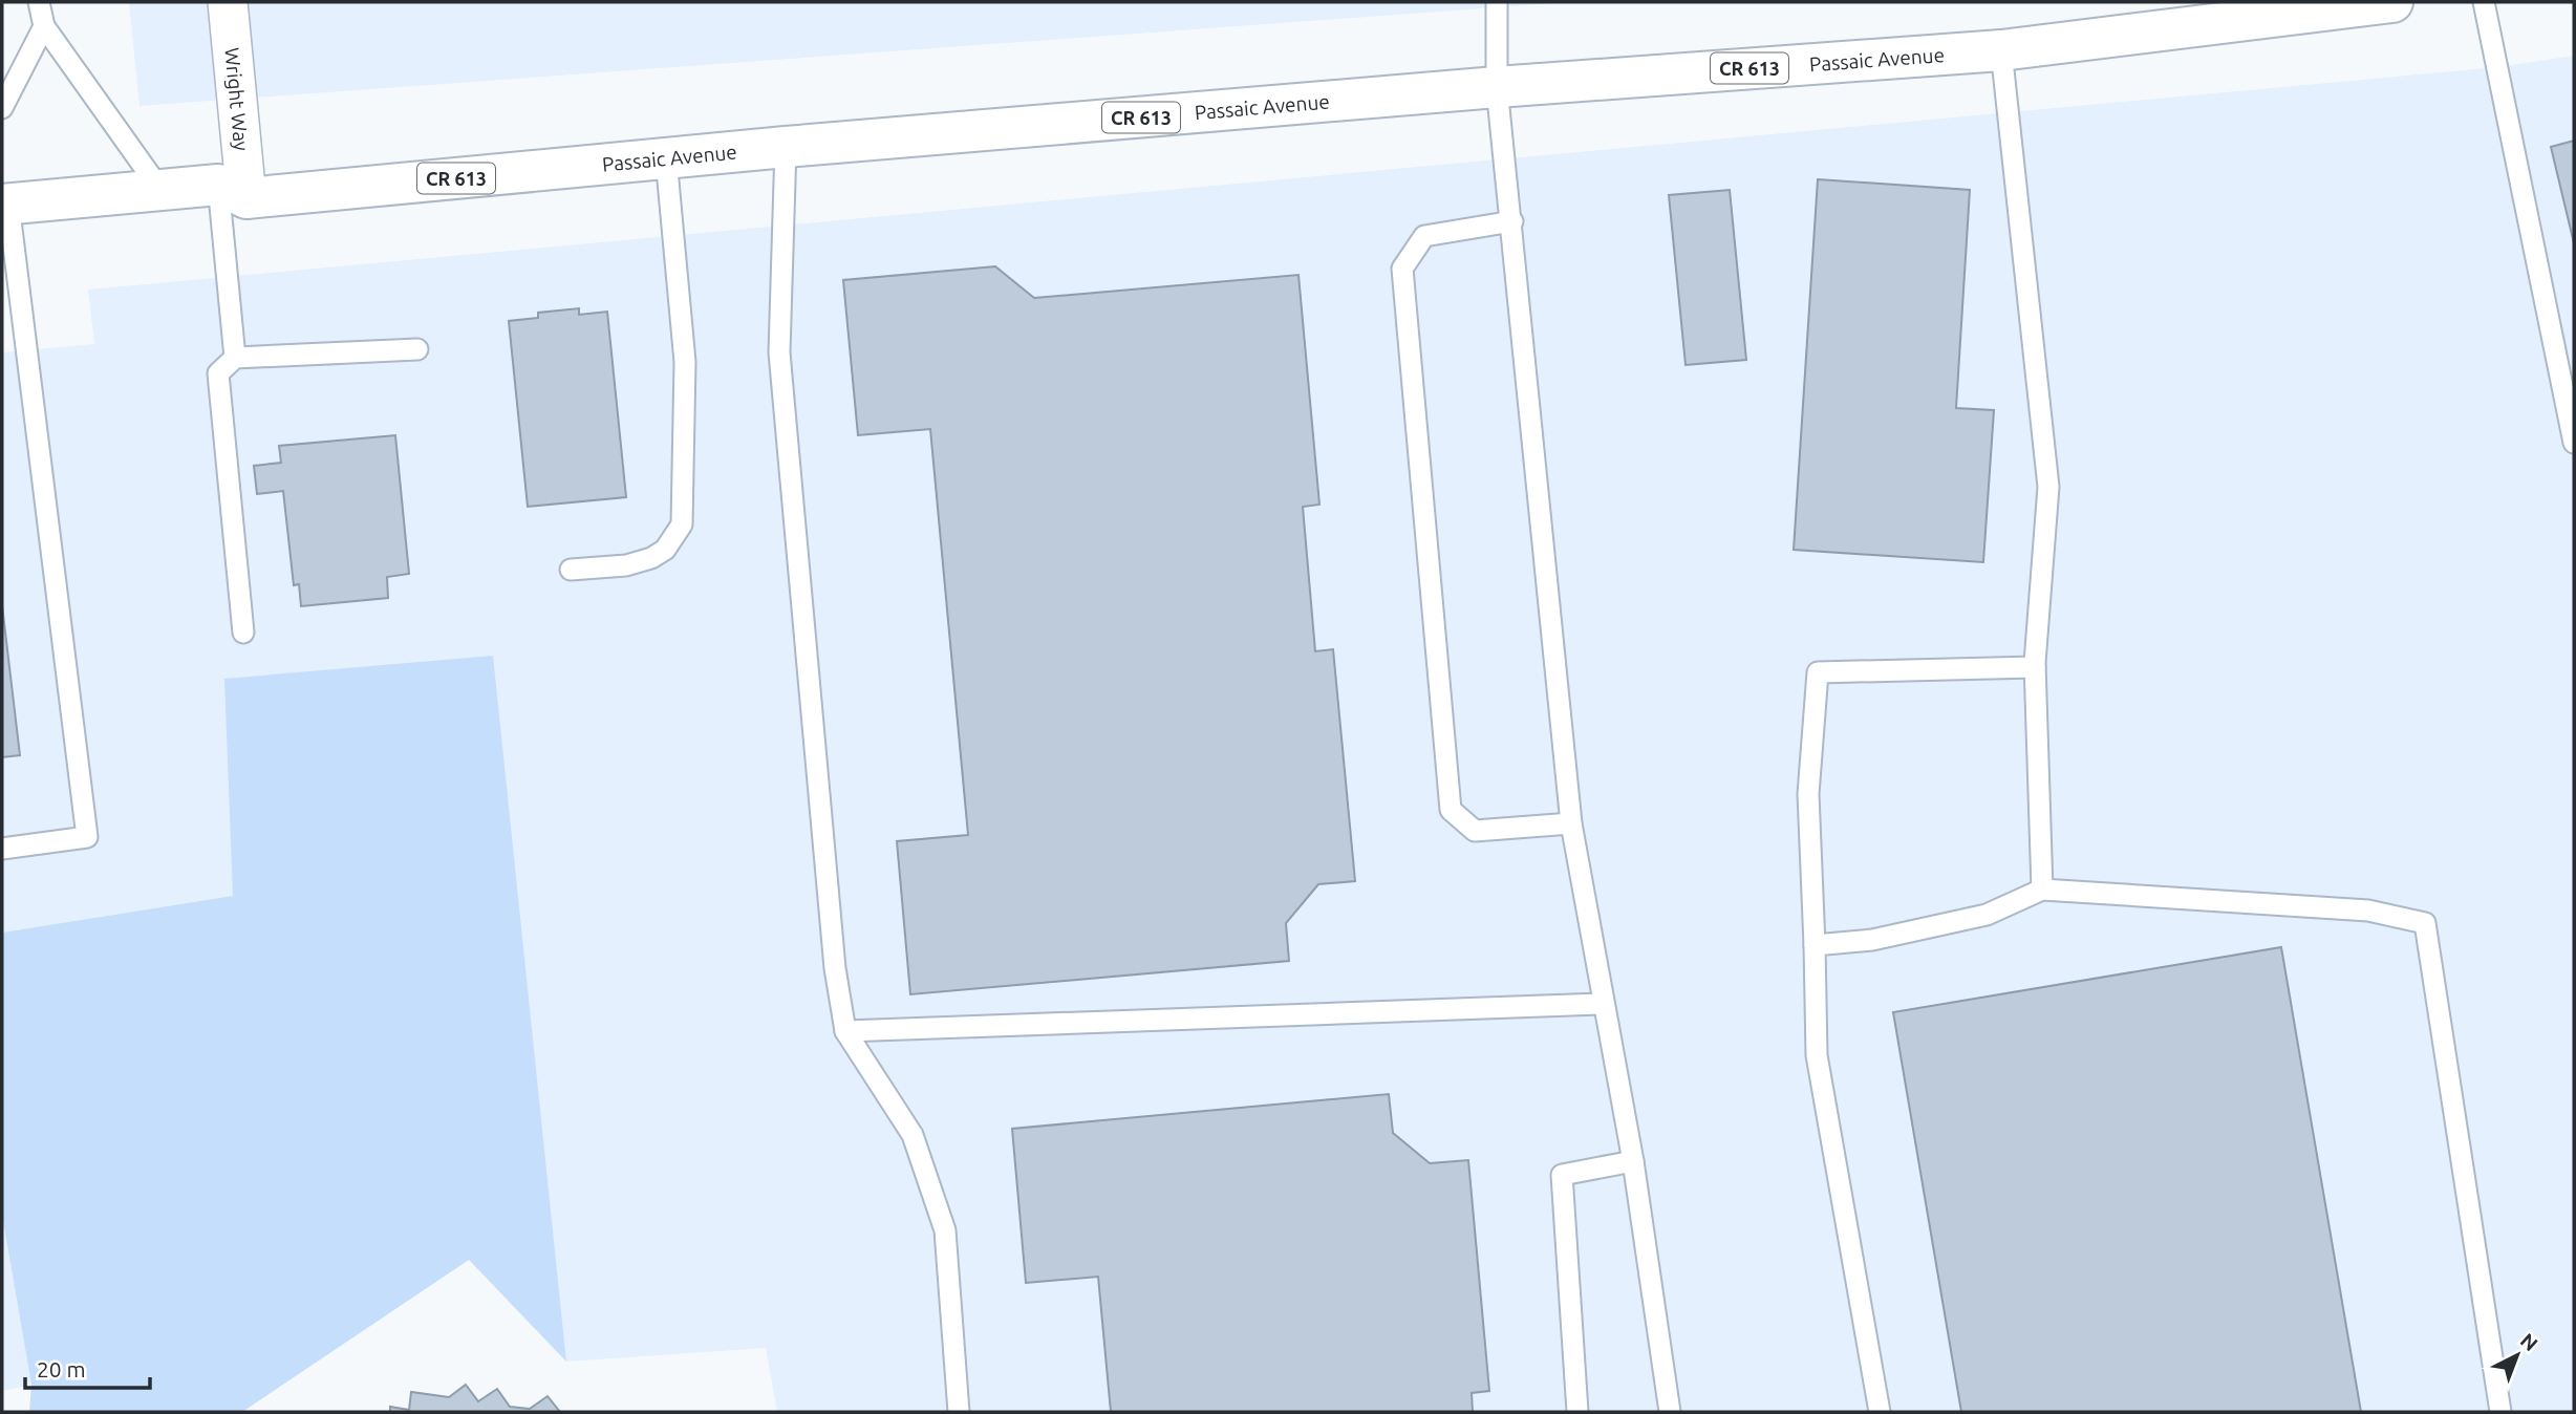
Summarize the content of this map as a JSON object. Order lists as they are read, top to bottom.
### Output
{
  "streets": {
    "main road": ["Passaic Avenue", "CR 613"],
    "street": ["Wright Way"]
  },
  "crossings": [
    ["Passaic Avenue", "Wright Way"]
  ],
  "scale_bar": "20 m",
  "north": "top right"
}
